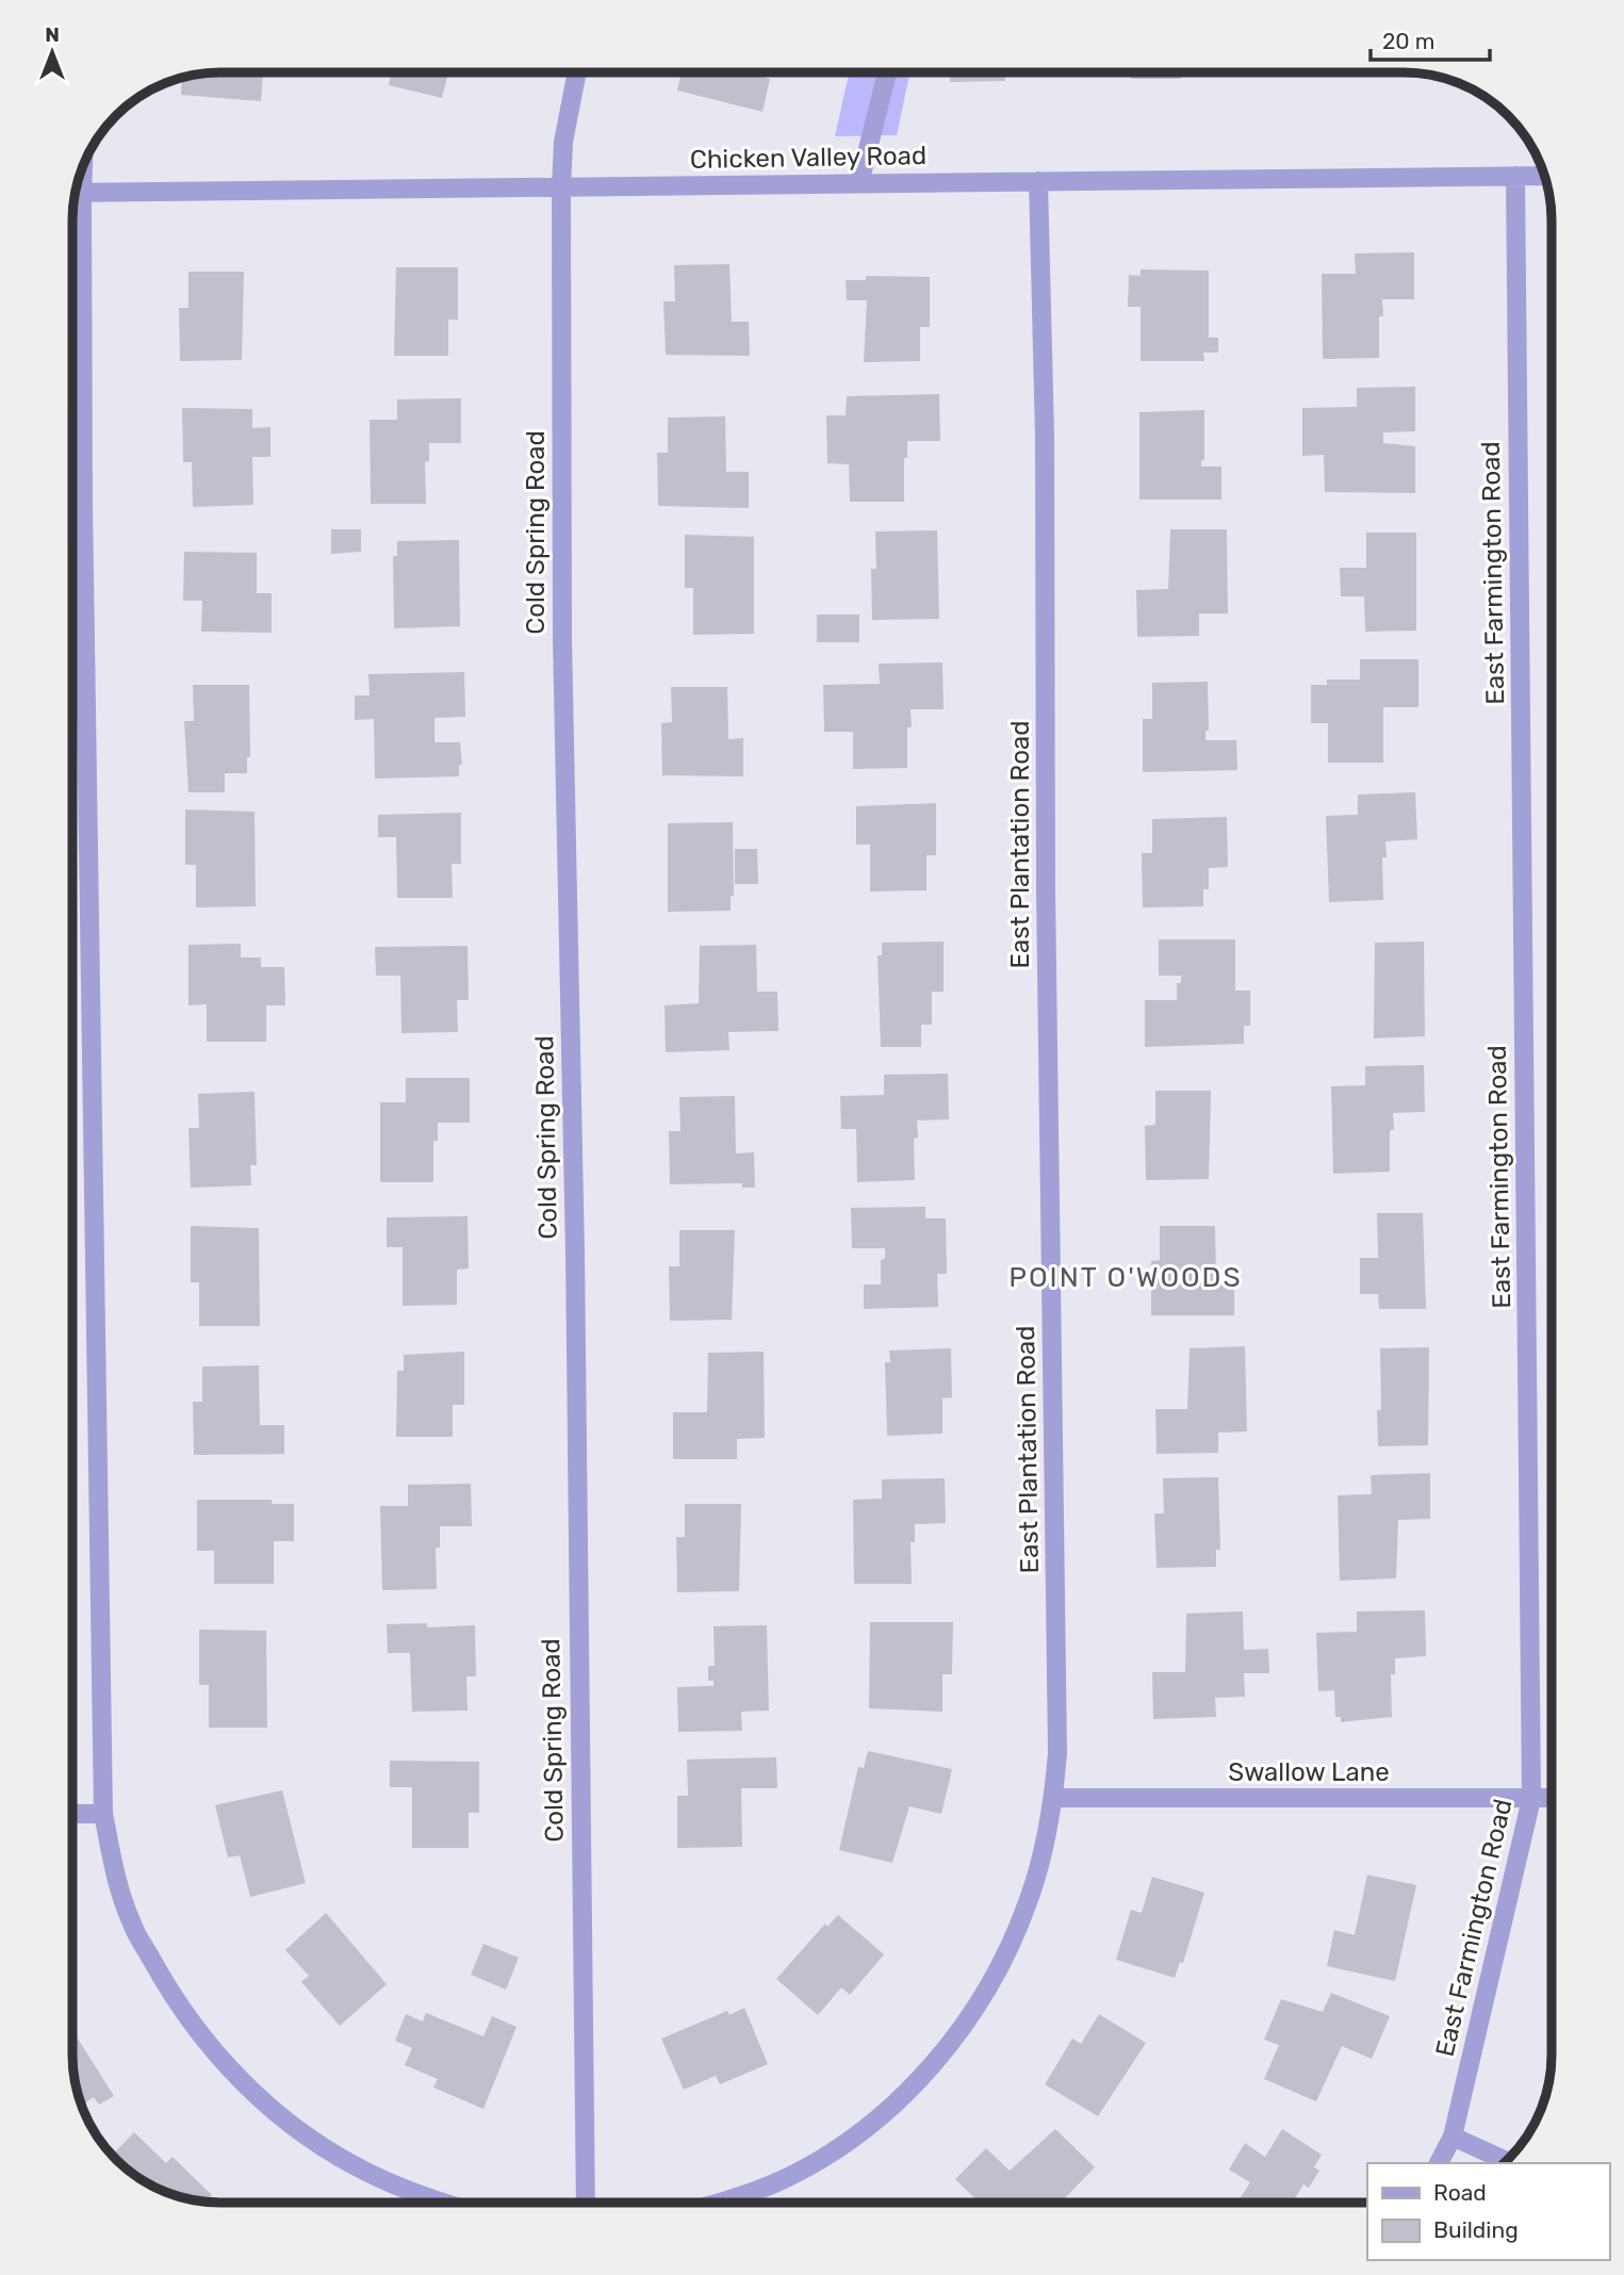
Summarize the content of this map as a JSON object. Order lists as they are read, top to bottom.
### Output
{
  "streets": {
    "street": [
      "Chicken Valley Road",
      "Cold Spring Road",
      "East Farmington Road",
      "East Plantation Road",
      "Swallow Lane"
    ]
  },
  "crossings": [
    ["Chicken Valley Road", "Cold Spring Road"],
    ["Chicken Valley Road", "East Farmington Road"],
    ["Chicken Valley Road", "East Plantation Road"],
    ["East Farmington Road", "Swallow Lane"],
    ["East Plantation Road", "Swallow Lane"]
  ],
  "districts": ["POINT O'WOODS"],
  "legend": ["Road", "Building"],
  "scale_bar": "20 m",
  "north": "top"
}
